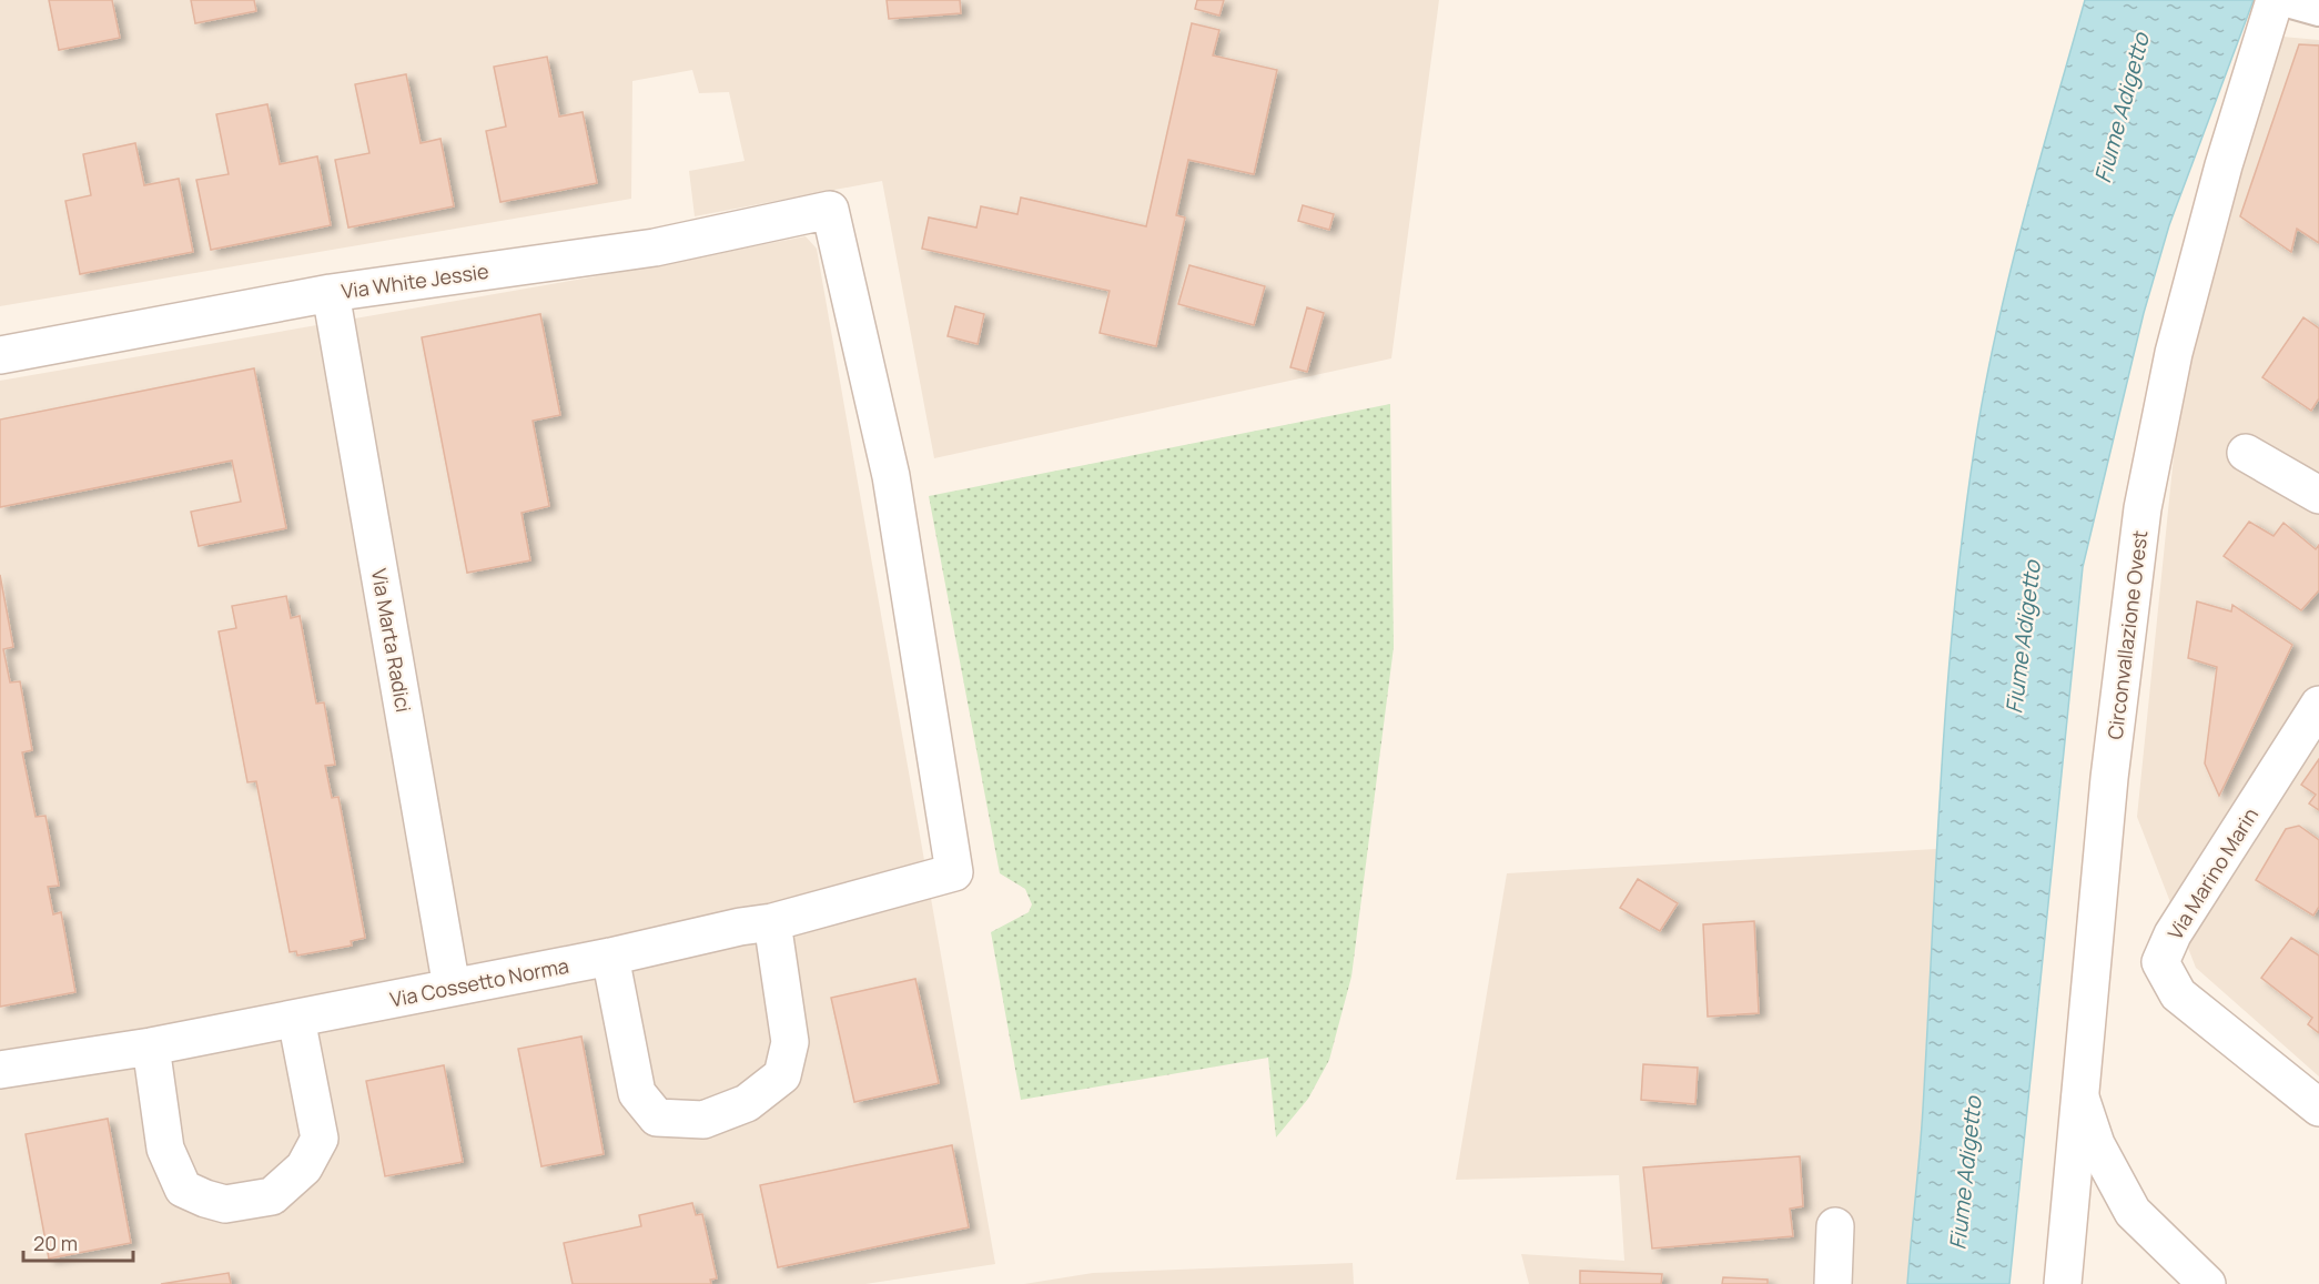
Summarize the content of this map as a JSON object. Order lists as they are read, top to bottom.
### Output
{
  "streets": {
    "street": [
      "Via White Jessie",
      "Circonvallazione Ovest",
      "Via Marta Radici",
      "Via Marino Marin",
      "Via Cossetto Norma"
    ]
  },
  "crossings": [
    ["Via White Jessie", "Via Marta Radici"],
    ["Via White Jessie", "Via Cossetto Norma"],
    ["Via Marta Radici", "Via Cossetto Norma"]
  ],
  "water": ["Fiume Adigetto"],
  "scale_bar": "20 m"
}
